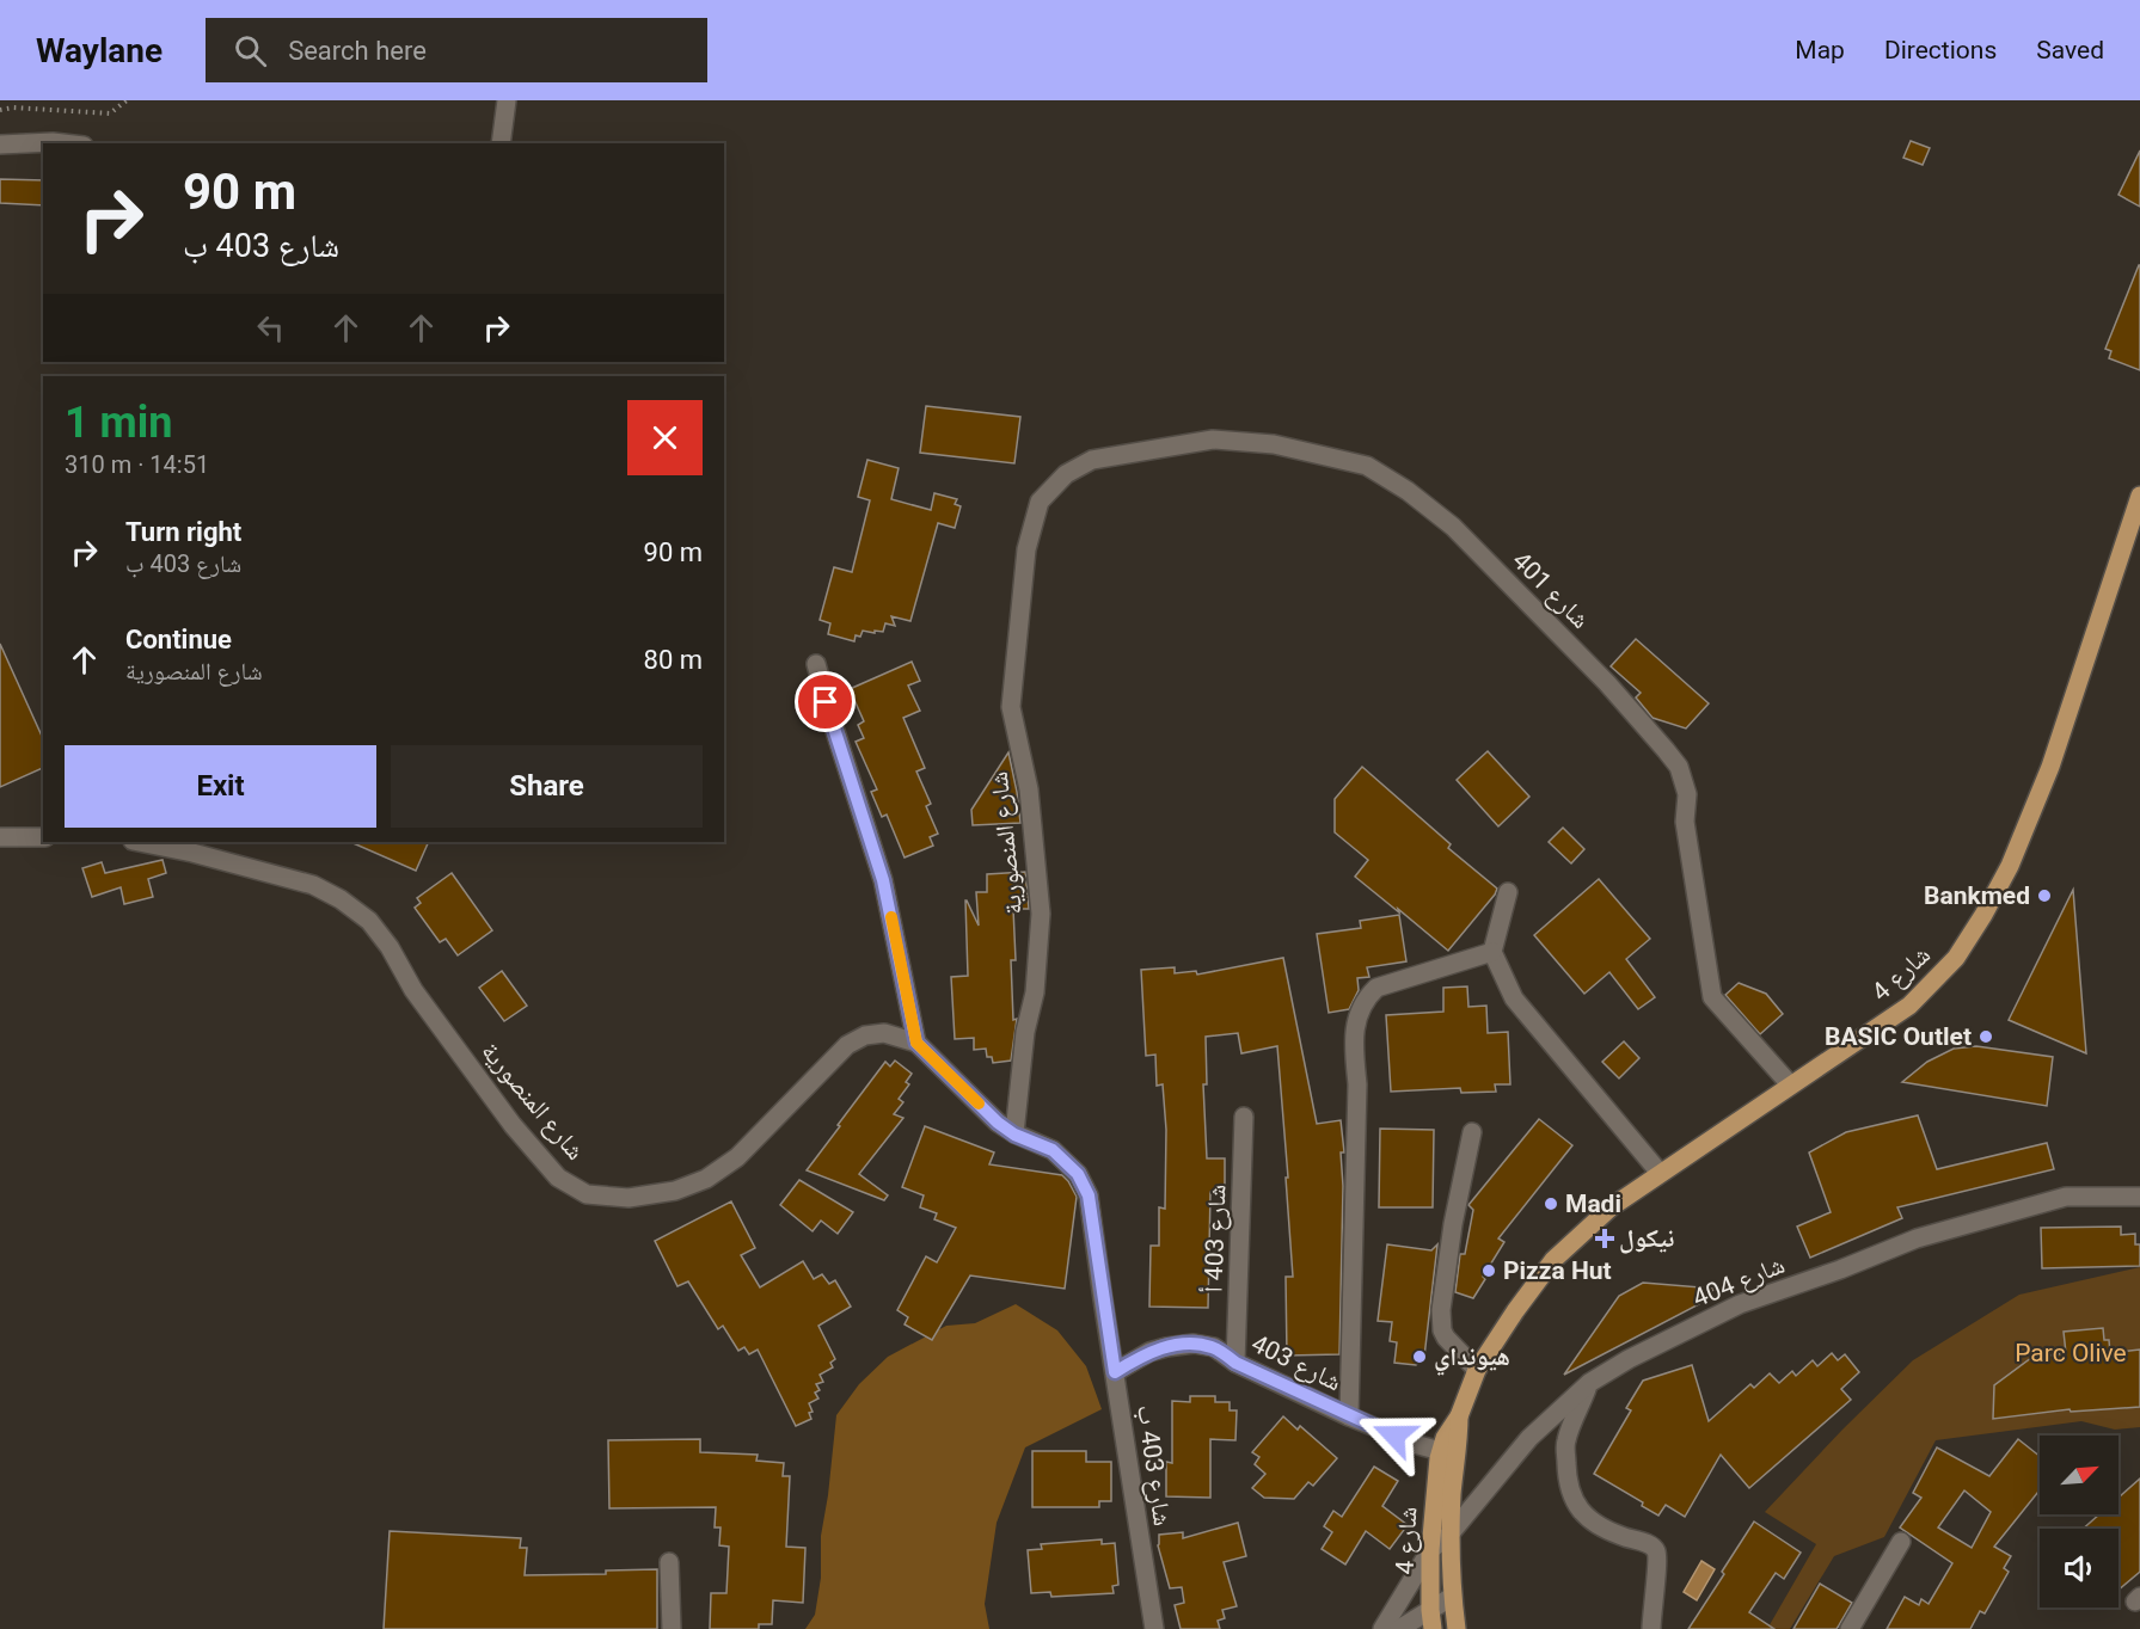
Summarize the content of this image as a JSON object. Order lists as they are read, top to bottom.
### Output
{
  "streets": {
    "main road": ["شارع 4"],
    "street": [
      "شارع 401",
      "شارع المنصورية",
      "شارع 403 أ",
      "شارع 404",
      "شارع 403",
      "شارع 403 ب"
    ]
  },
  "crossings": [
    ["شارع 401", "شارع المنصورية"],
    ["شارع 401", "شارع 4"],
    ["شارع المنصورية", "شارع 403 ب"],
    ["شارع 4", "شارع 404"],
    ["شارع 4", "شارع 403"],
    ["شارع 403 أ", "شارع 403"],
    ["شارع 403", "شارع 403 ب"]
  ],
  "parks": ["Parc Olive"],
  "places": {
    "other": [
      "Bankmed",
      "BASIC Outlet",
      "Madi",
      "Pizza Hut",
      "هيونداي"
    ],
    "health": ["نيكول"]
  },
  "north": "top right",
  "page": {
    "header": "Waylane",
    "search": "Search here",
    "nav": ["Map", "Directions", "Saved"],
    "turn": ["90 m", "شارع 403 ب"],
    "heading": ["1 min", "310 m · 14:51"],
    "list": [
      {
        "name": "Turn right",
        "note": "شارع 403 ب",
        "value": "90 m"
      },
      {
        "name": "Continue",
        "note": "شارع المنصورية",
        "value": "80 m"
      }
    ],
    "buttons": ["Exit", "Share"]
  }
}
